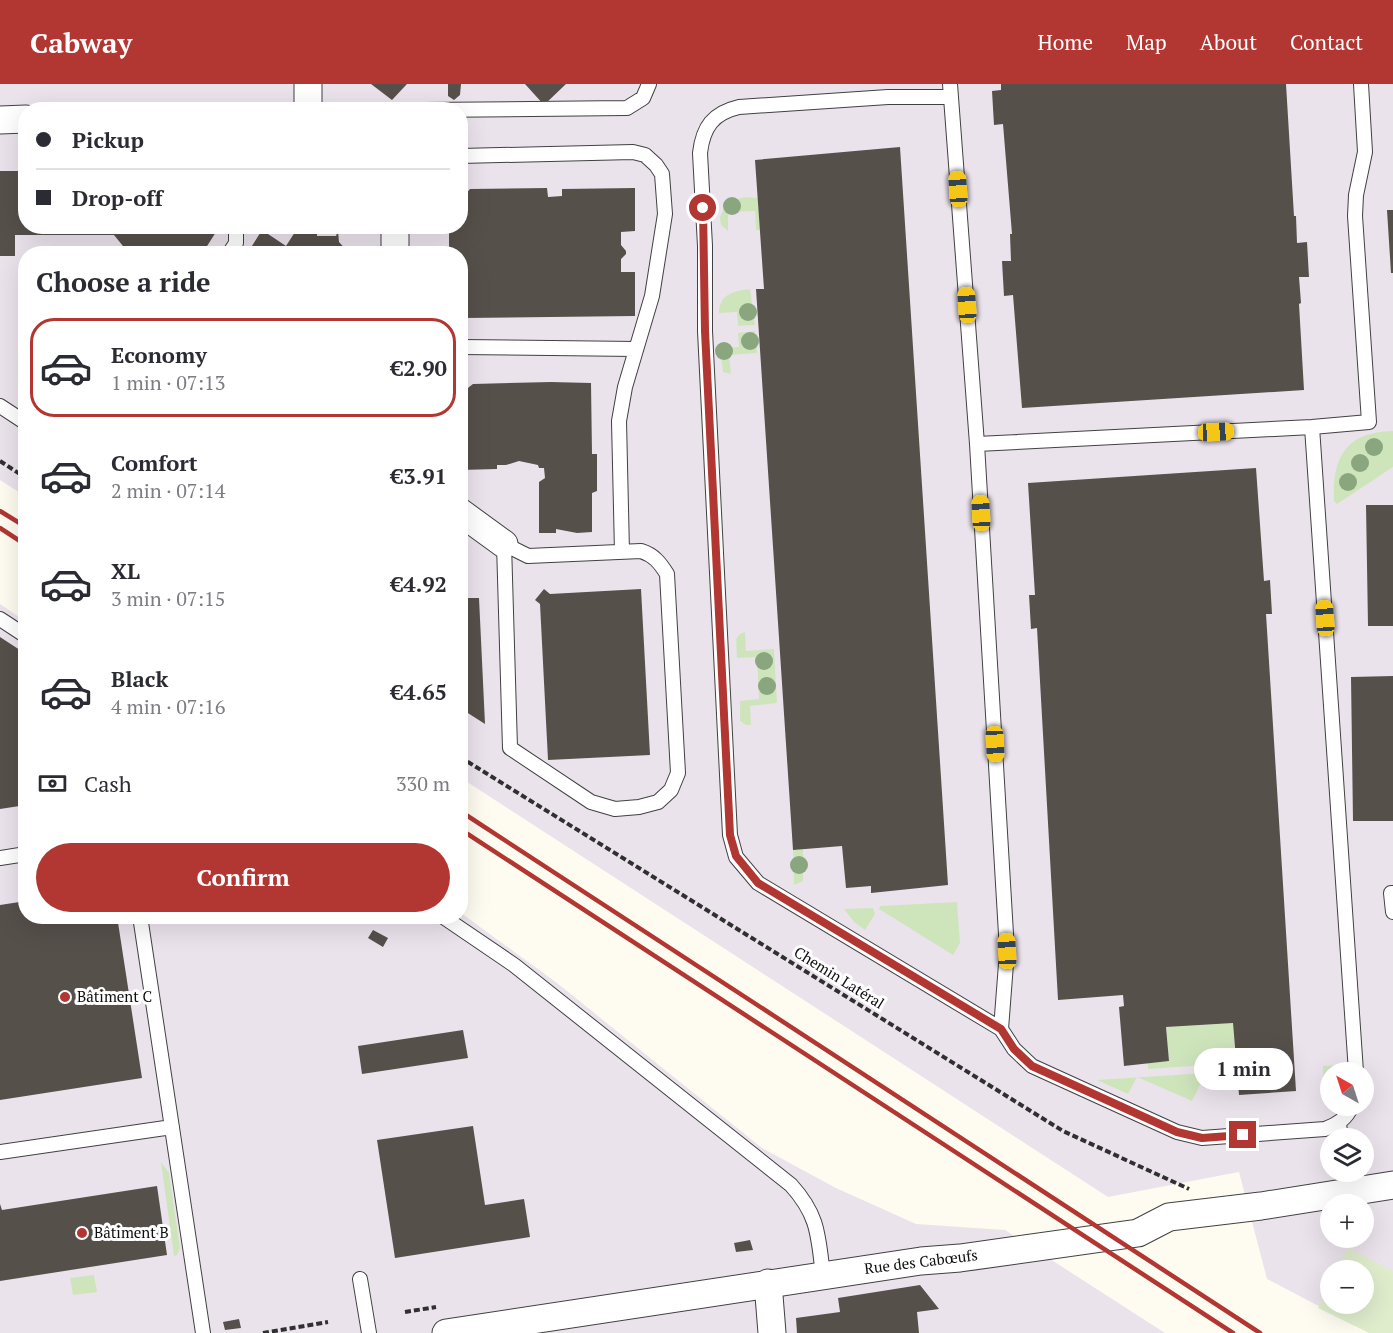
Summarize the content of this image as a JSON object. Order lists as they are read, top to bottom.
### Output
{
  "streets": {
    "street": ["Rue des Cabœufs"],
    "path": ["Chemin Latéral"]
  },
  "crossings": [
    ["Chemin Latéral", "Rue des Cabœufs"]
  ],
  "places": ["Bâtiment C", "Bâtiment B"],
  "north": "top left",
  "page": {
    "header": "Cabway",
    "nav": [
      "Home",
      "Map",
      "About",
      "Contact"
    ],
    "banner": ["Pickup", "Drop-off"],
    "heading": "Choose a ride",
    "list": [
      {
        "name": "Economy",
        "note": "1 min · 07:13",
        "value": "€2.90"
      },
      {
        "name": "Comfort",
        "note": "2 min · 07:14",
        "value": "€3.91"
      },
      {
        "name": "XL",
        "note": "3 min · 07:15",
        "value": "€4.92"
      },
      {
        "name": "Black",
        "note": "4 min · 07:16",
        "value": "€4.65"
      }
    ],
    "pay": ["Cash", "330 m"],
    "buttons": "Confirm",
    "bubble": "1 min",
    "map_buttons": ["+", "−"]
  }
}
